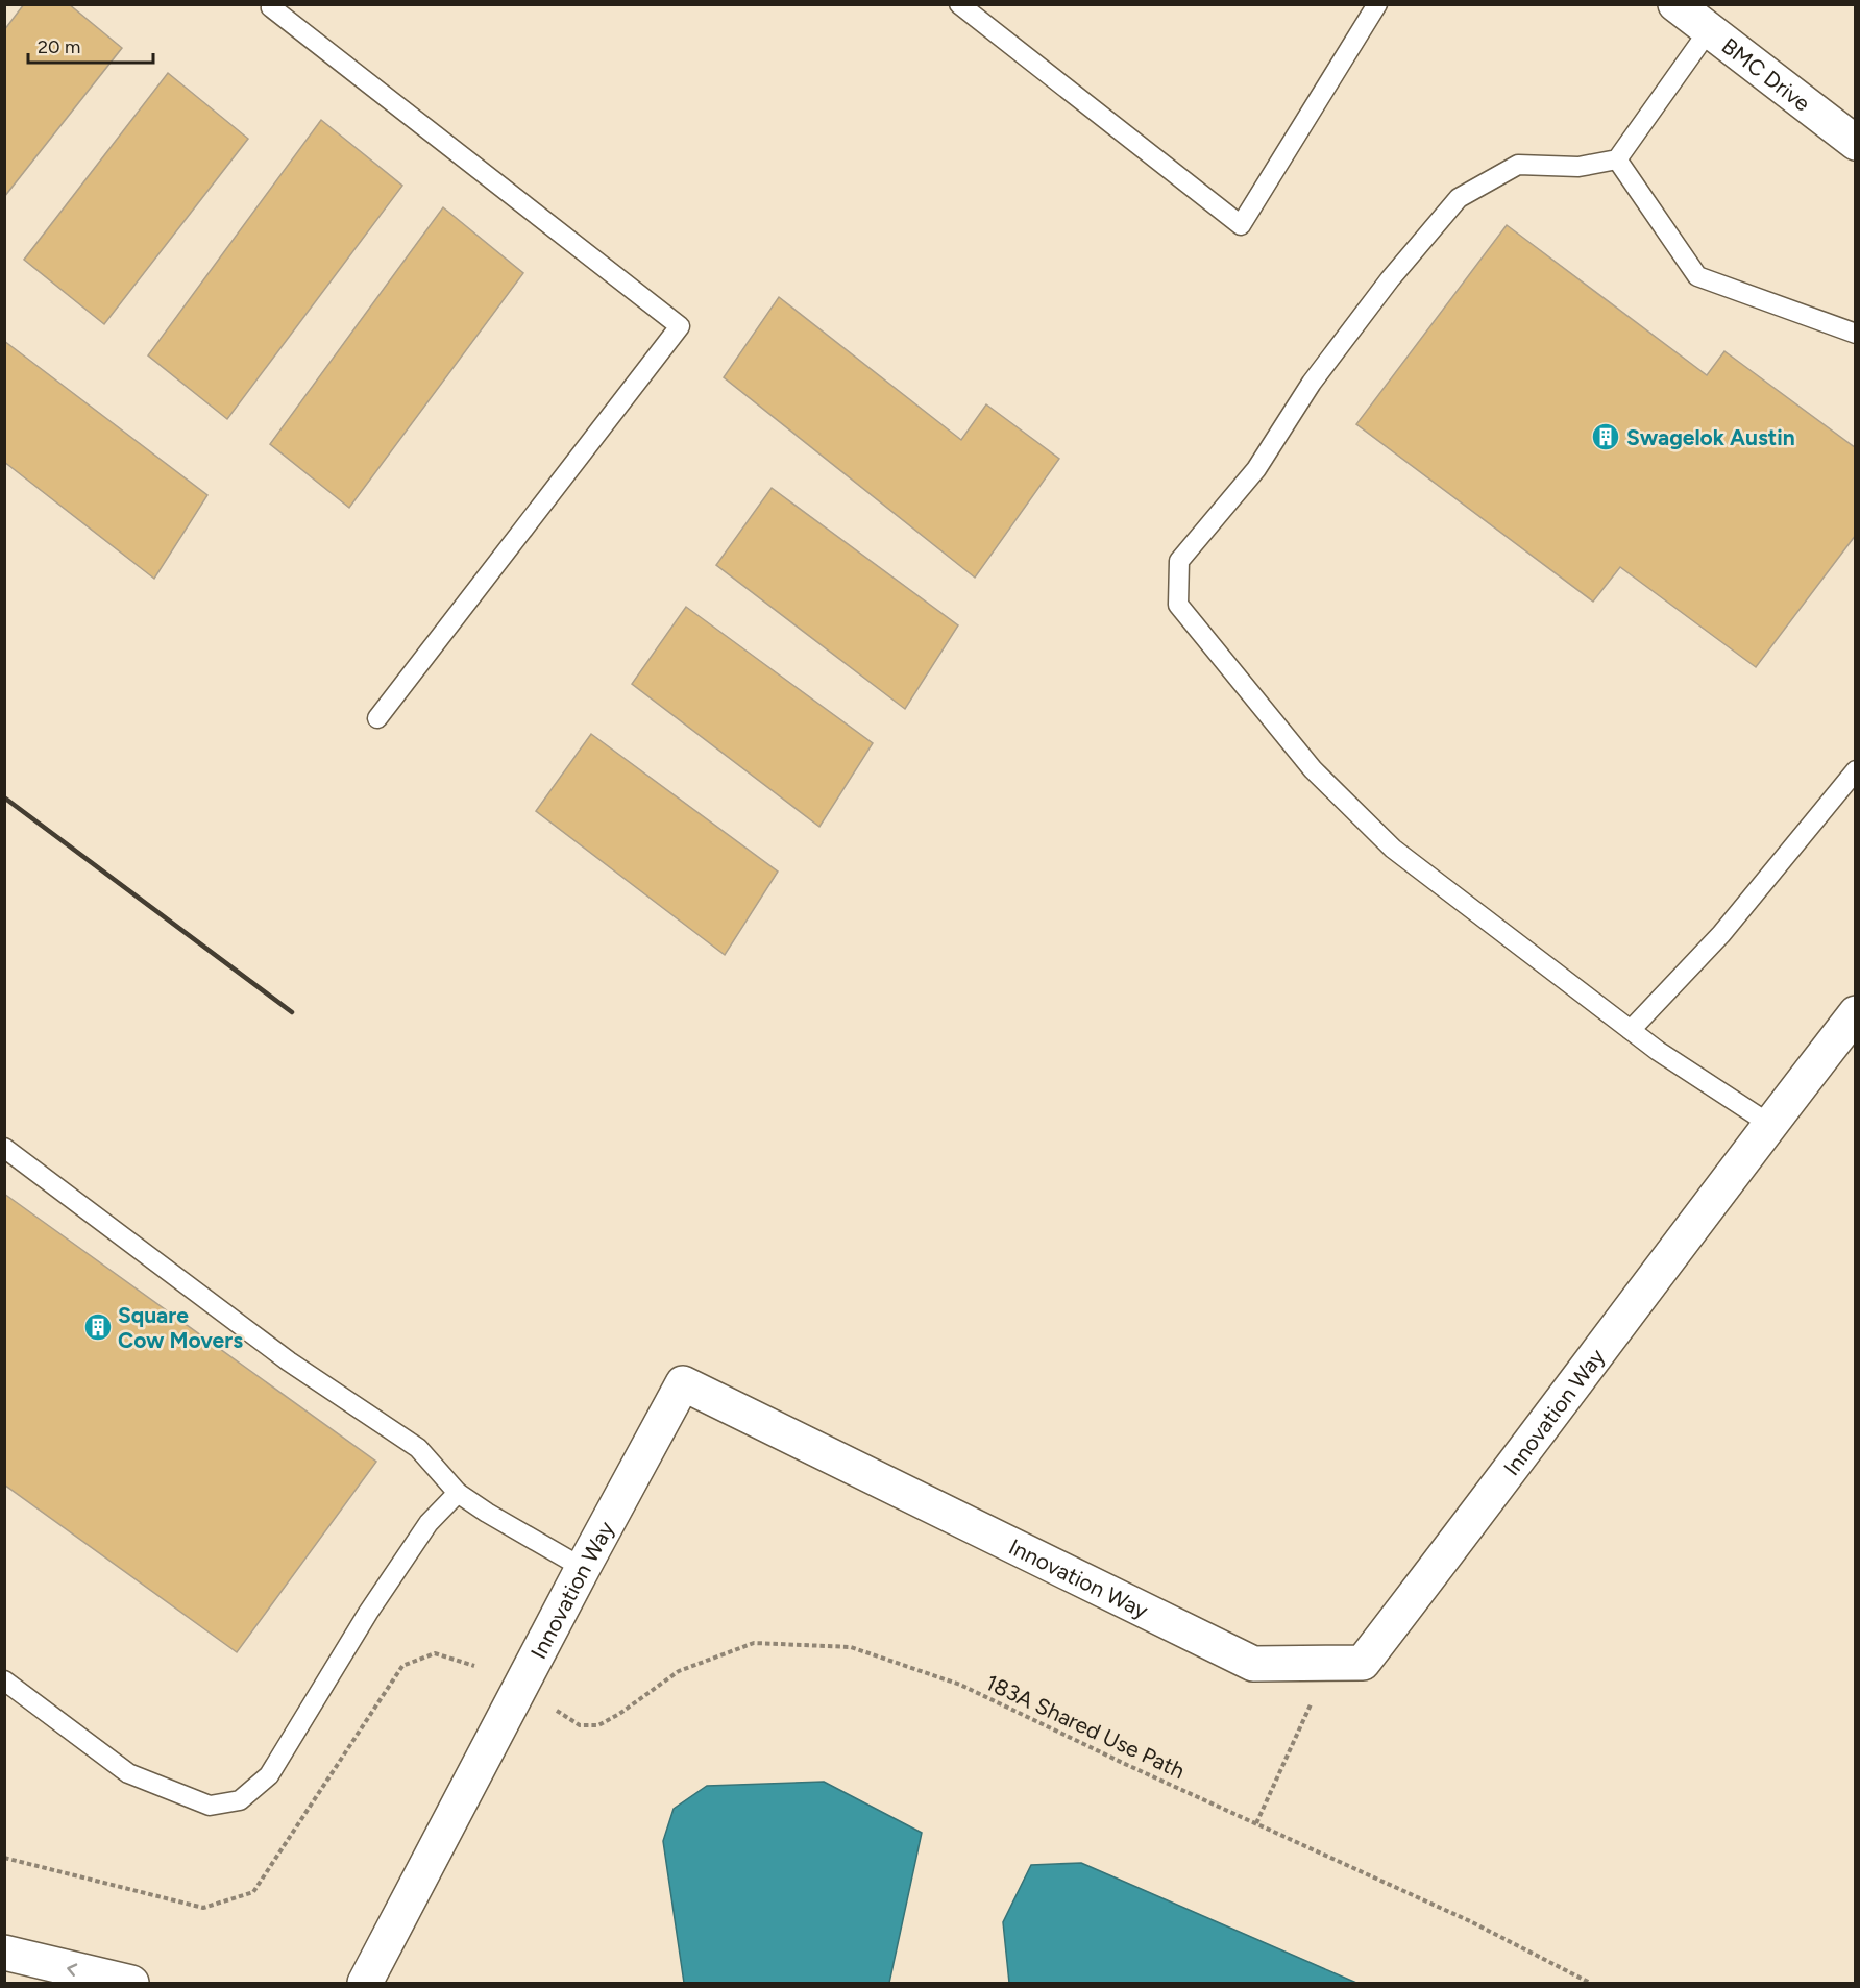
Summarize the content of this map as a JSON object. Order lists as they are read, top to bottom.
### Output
{
  "streets": {
    "street": ["BMC Drive", "Innovation Way"],
    "path": ["183A Shared Use Path"]
  },
  "places": {
    "building": ["Swagelok Austin", "Square Cow Movers"]
  },
  "scale_bar": "20 m"
}
